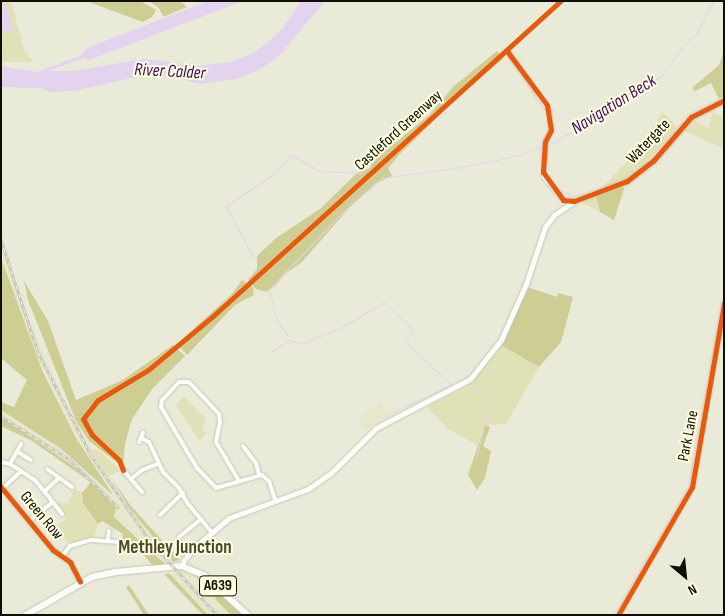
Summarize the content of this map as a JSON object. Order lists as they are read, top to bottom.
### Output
{
  "streets": {
    "main road": ["Watergate", "A639"],
    "street": ["Park Lane", "Green Row"],
    "cycle path": ["Castleford Greenway"]
  },
  "crossings": [
    ["Watergate", "A639"],
    ["Green Row", "A639"]
  ],
  "districts": ["Methley Junction"],
  "water": ["River Calder", "Navigation Beck"],
  "north": "bottom right"
}
